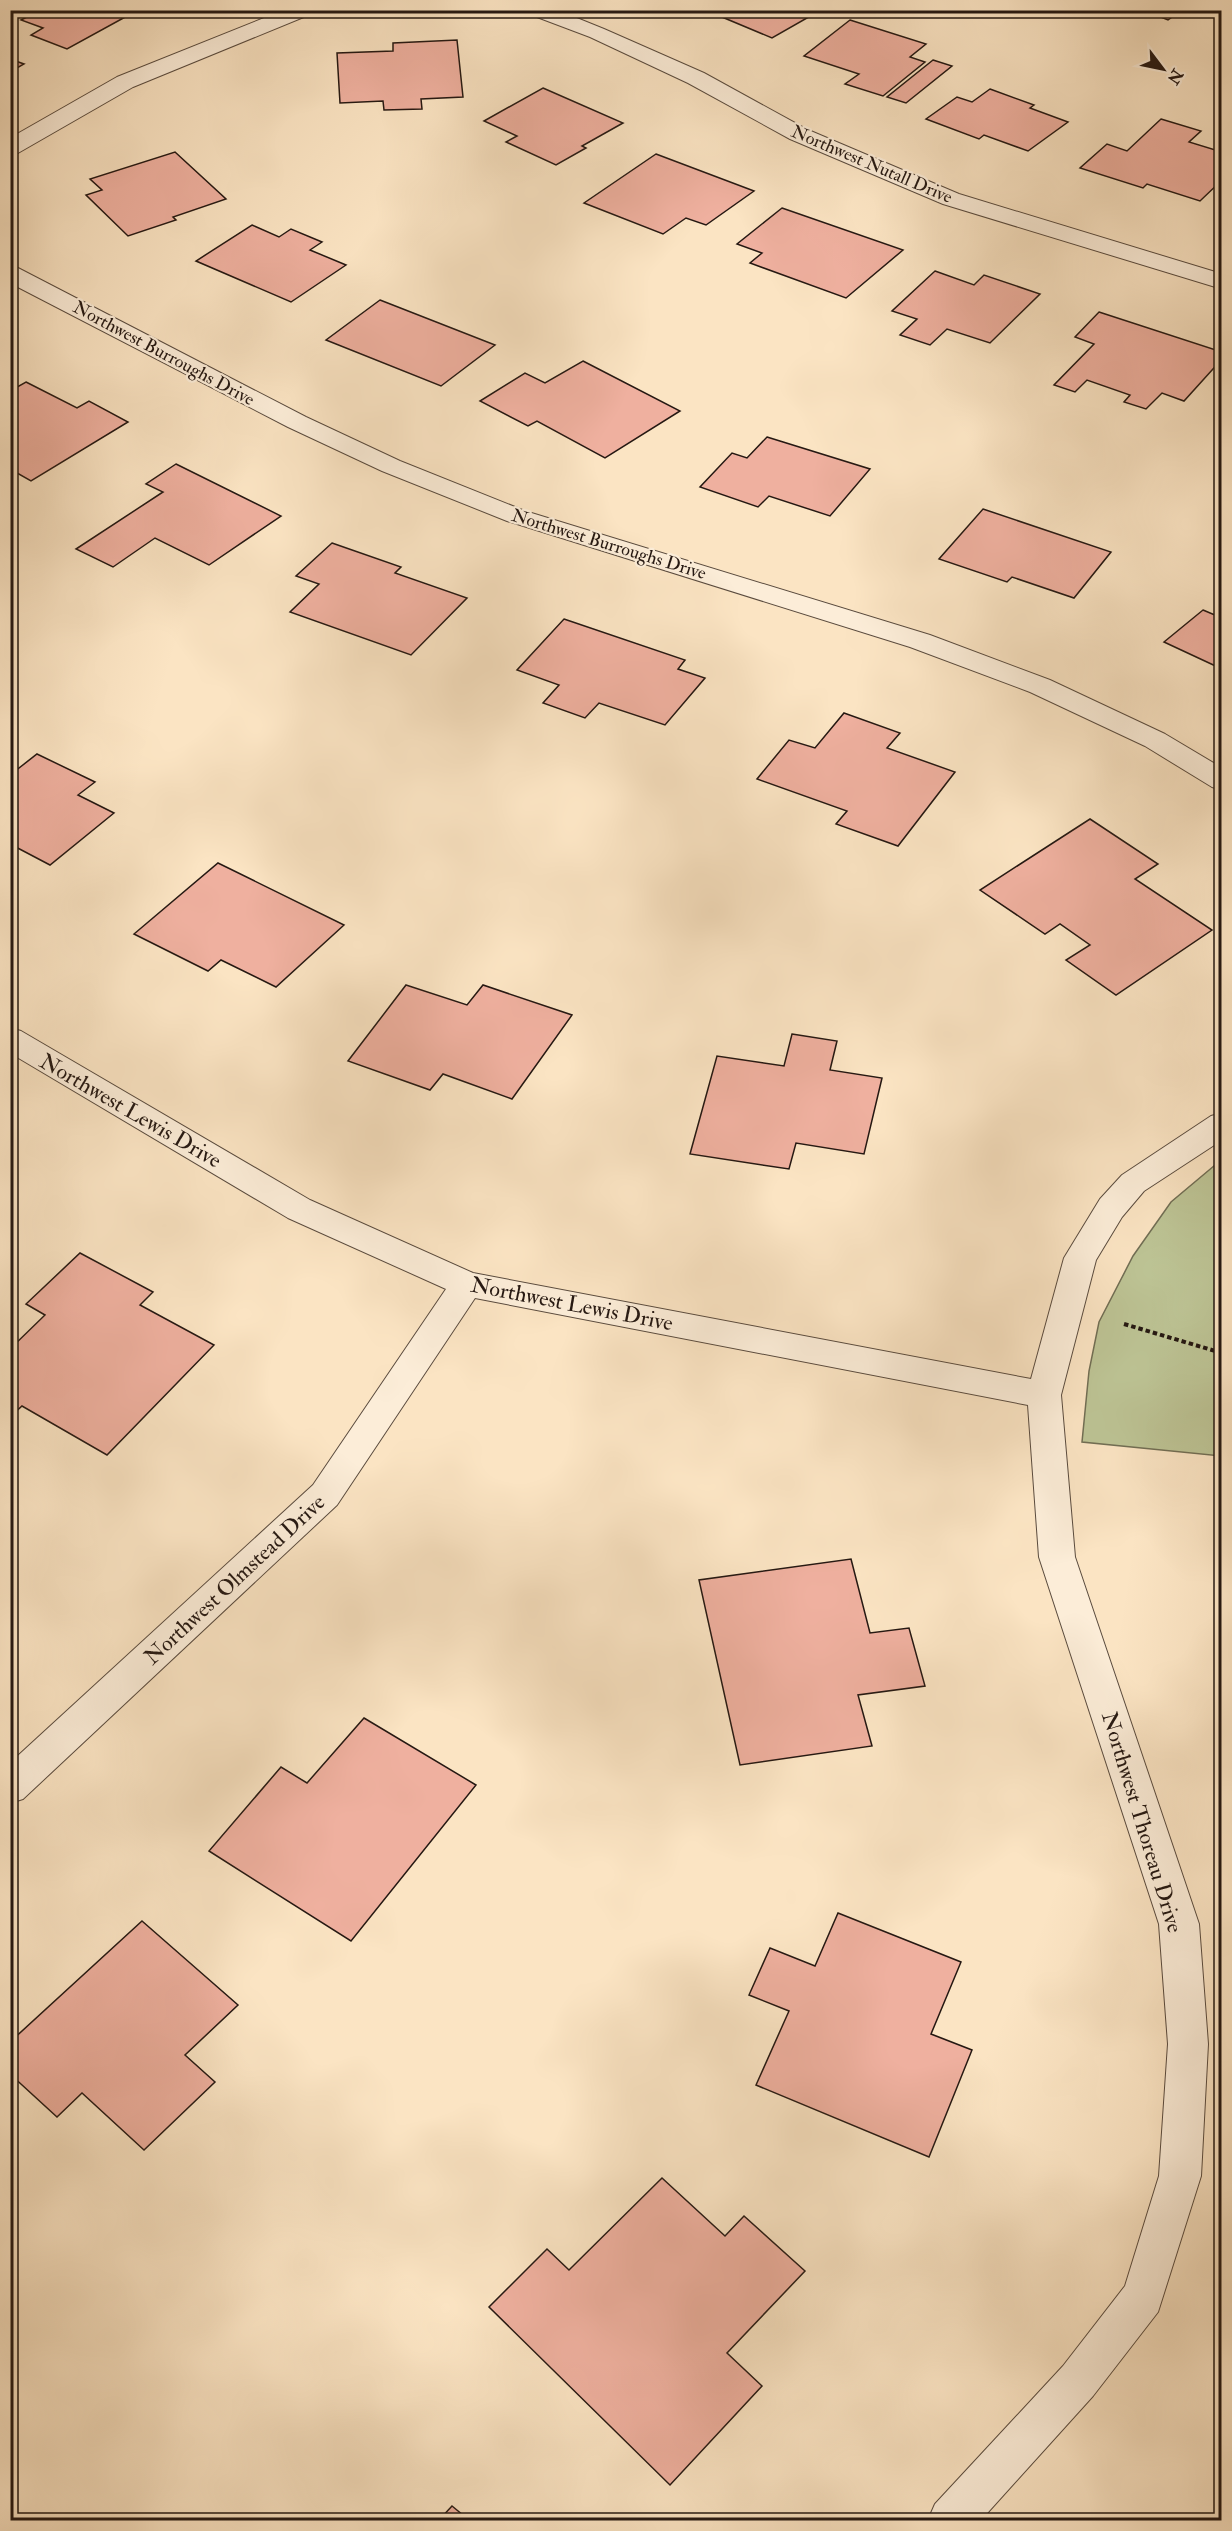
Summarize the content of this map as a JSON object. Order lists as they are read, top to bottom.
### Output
{
  "streets": {
    "street": [
      "Northwest Nutall Drive",
      "Northwest Burroughs Drive",
      "Northwest Lewis Drive",
      "Northwest Olmstead Drive",
      "Northwest Thoreau Drive"
    ]
  },
  "crossings": [
    ["Northwest Lewis Drive", "Northwest Olmstead Drive"],
    ["Northwest Lewis Drive", "Northwest Thoreau Drive"]
  ],
  "north": "bottom right"
}
